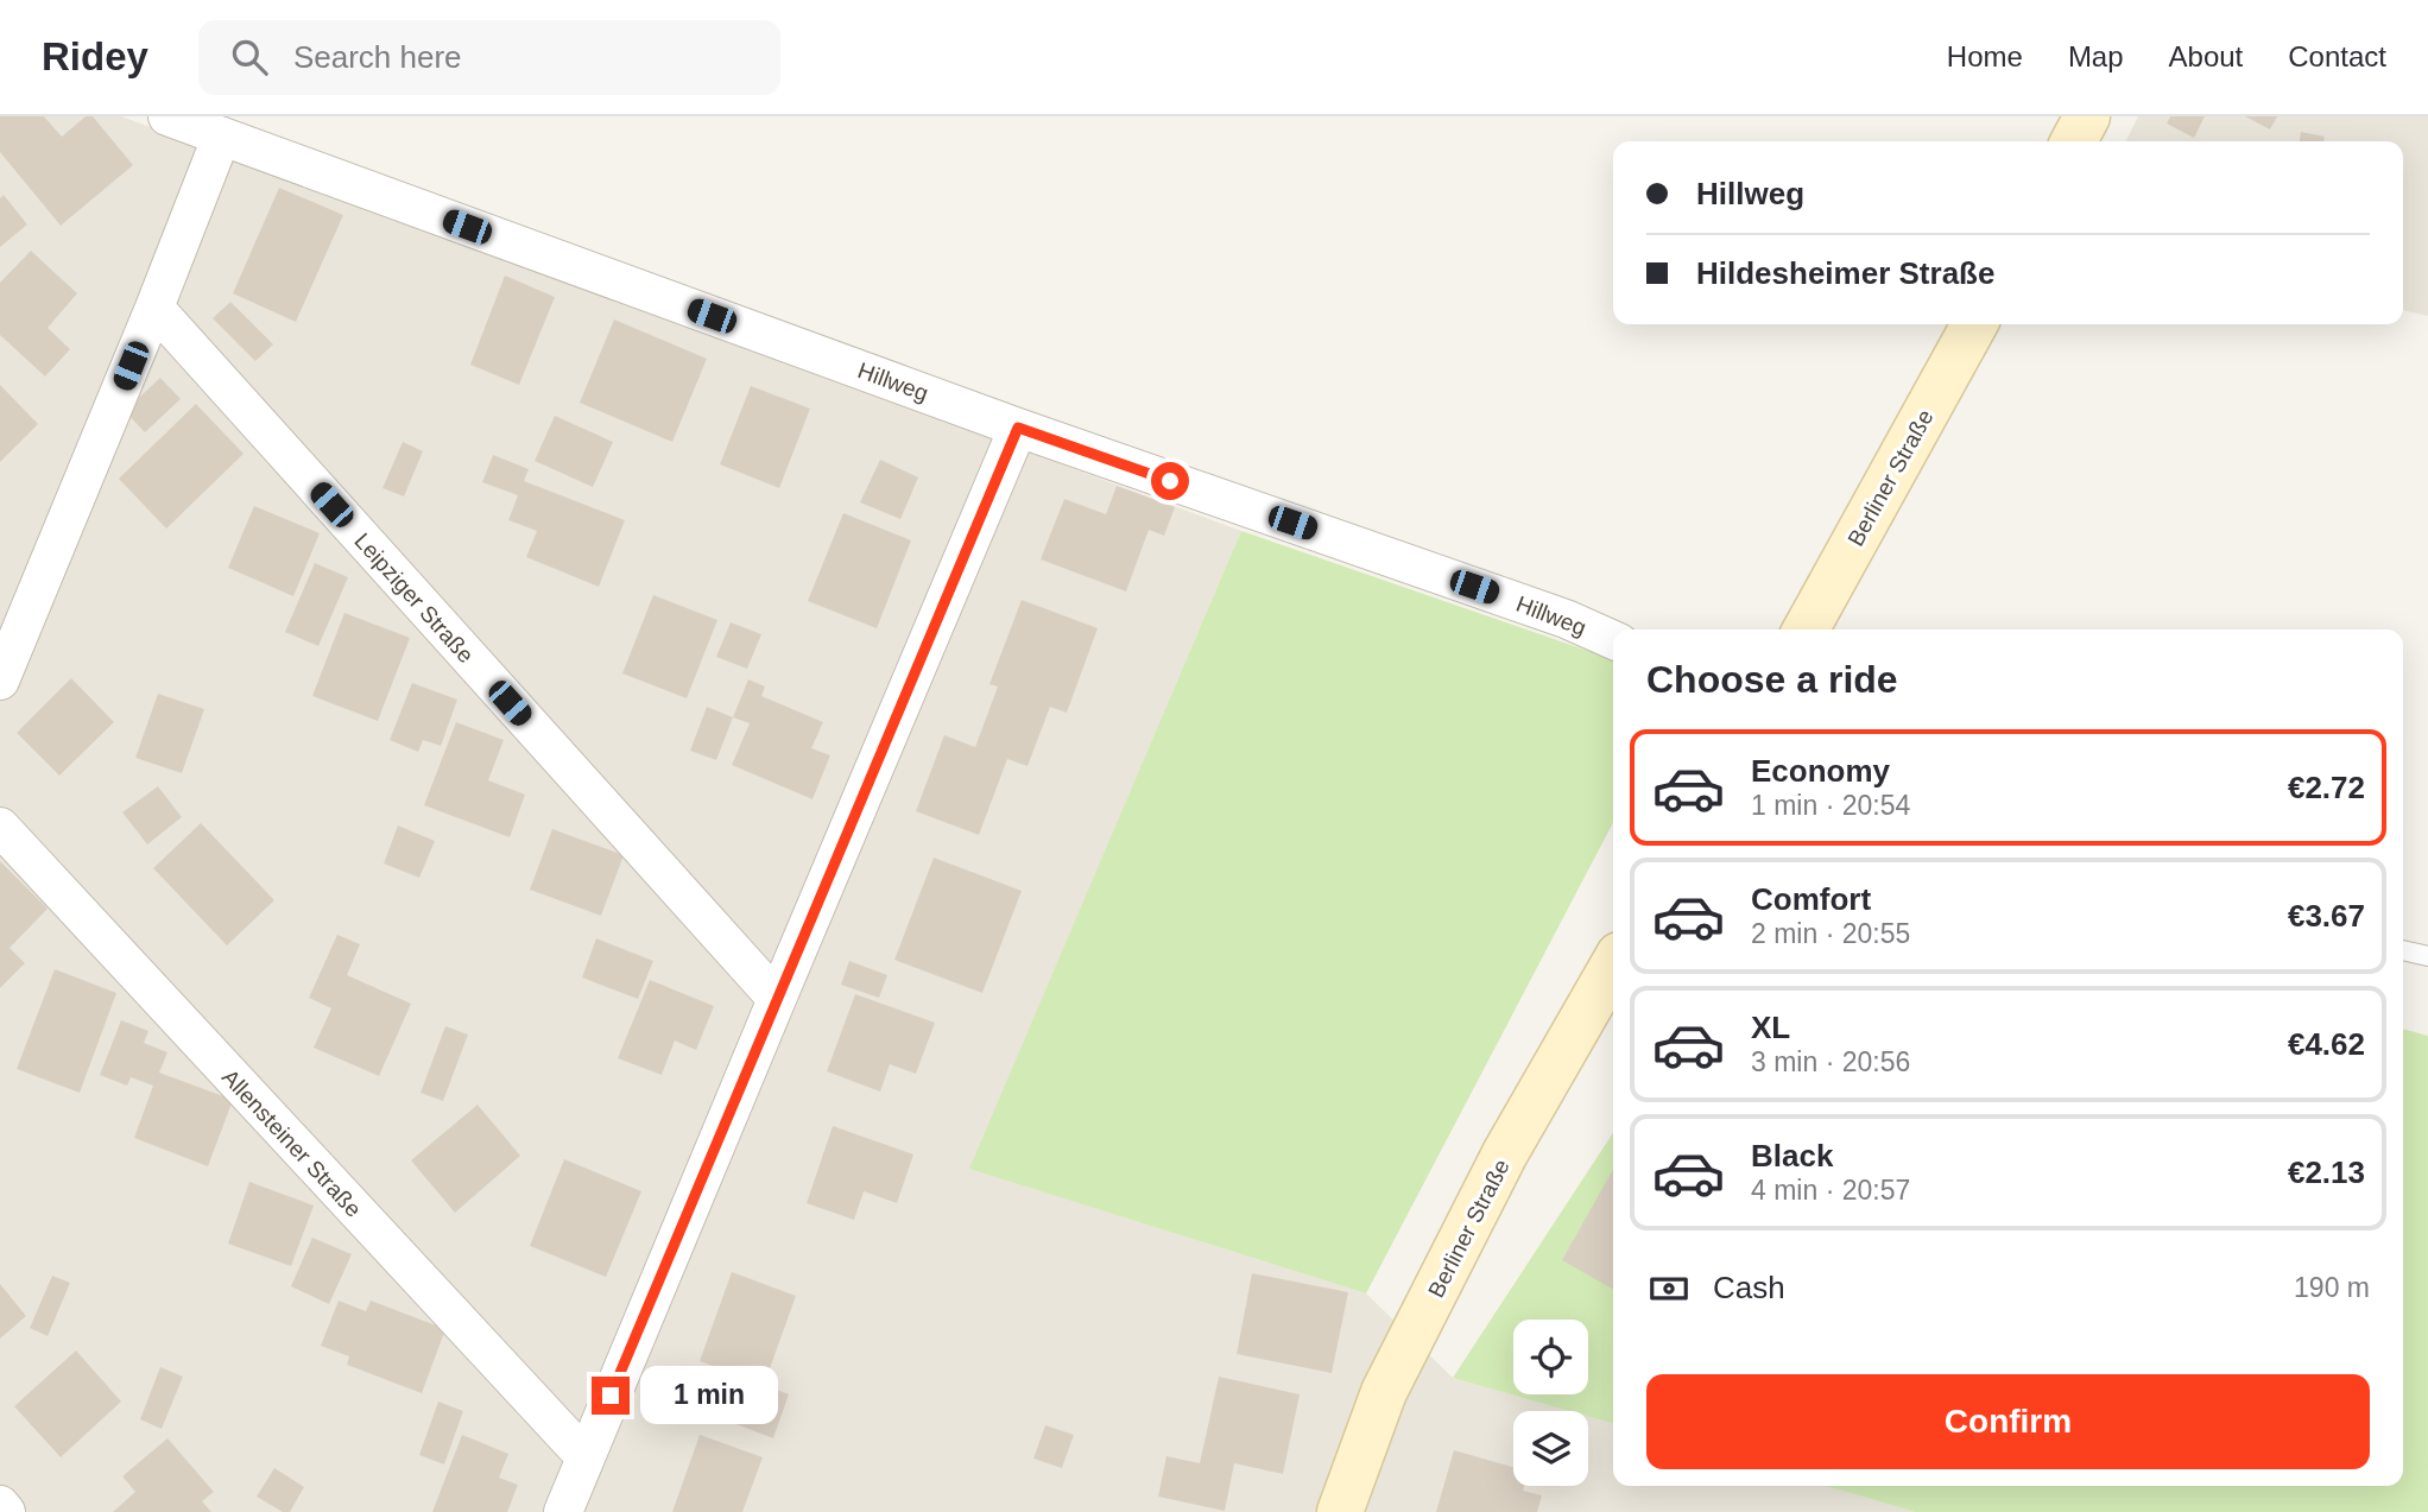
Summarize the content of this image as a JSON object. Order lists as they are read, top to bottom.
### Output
{
  "streets": {
    "main road": ["Berliner Straße"],
    "street": ["Hillweg", "Leipziger Straße", "Allensteiner Straße"]
  },
  "page": {
    "header": "Ridey",
    "search": "Search here",
    "nav": [
      "Home",
      "Map",
      "About",
      "Contact"
    ],
    "banner": ["Hillweg", "Hildesheimer Straße"],
    "heading": "Choose a ride",
    "list": [
      {
        "name": "Economy",
        "note": "1 min · 20:54",
        "value": "€2.72"
      },
      {
        "name": "Comfort",
        "note": "2 min · 20:55",
        "value": "€3.67"
      },
      {
        "name": "XL",
        "note": "3 min · 20:56",
        "value": "€4.62"
      },
      {
        "name": "Black",
        "note": "4 min · 20:57",
        "value": "€2.13"
      }
    ],
    "pay": ["Cash", "190 m"],
    "buttons": "Confirm",
    "bubble": "1 min"
  }
}
